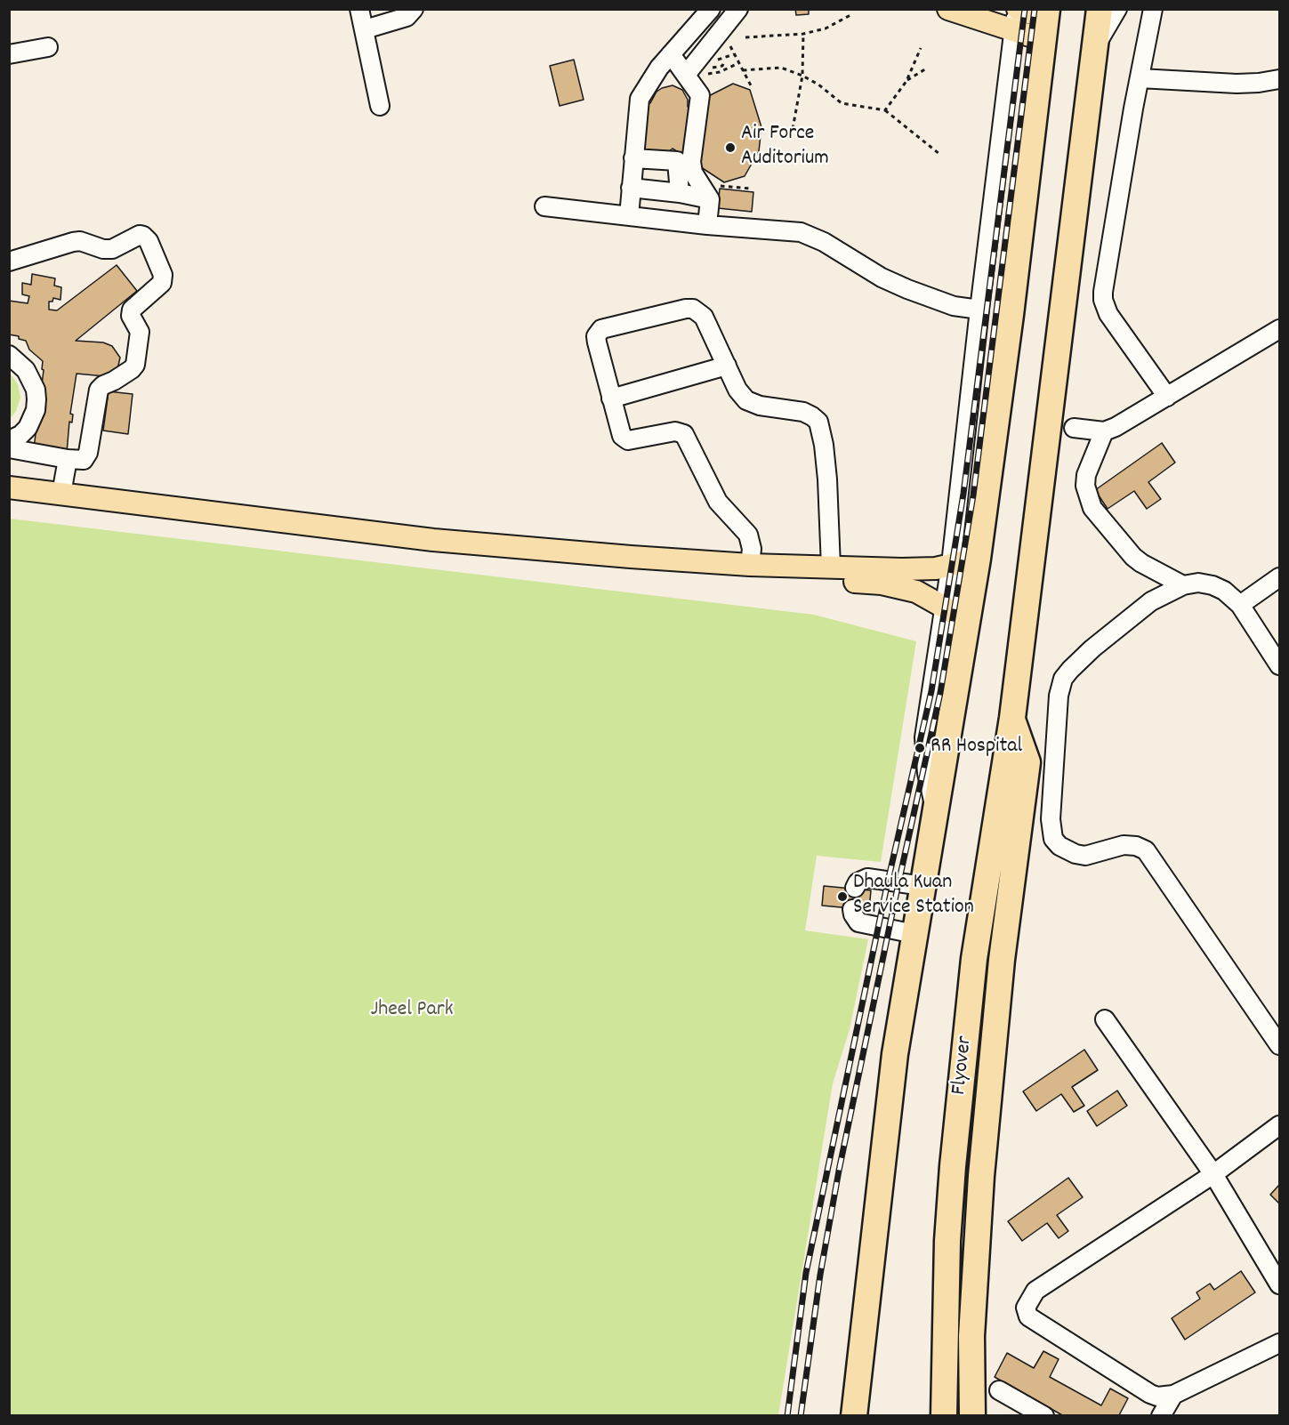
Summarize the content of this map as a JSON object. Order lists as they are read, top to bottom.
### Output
{
  "streets": {
    "highway": ["Flyover"]
  },
  "parks": ["Jheel Park"],
  "places": ["Air Force Auditorium", "RR Hospital", "Dhaula Kuan Service Station"]
}
